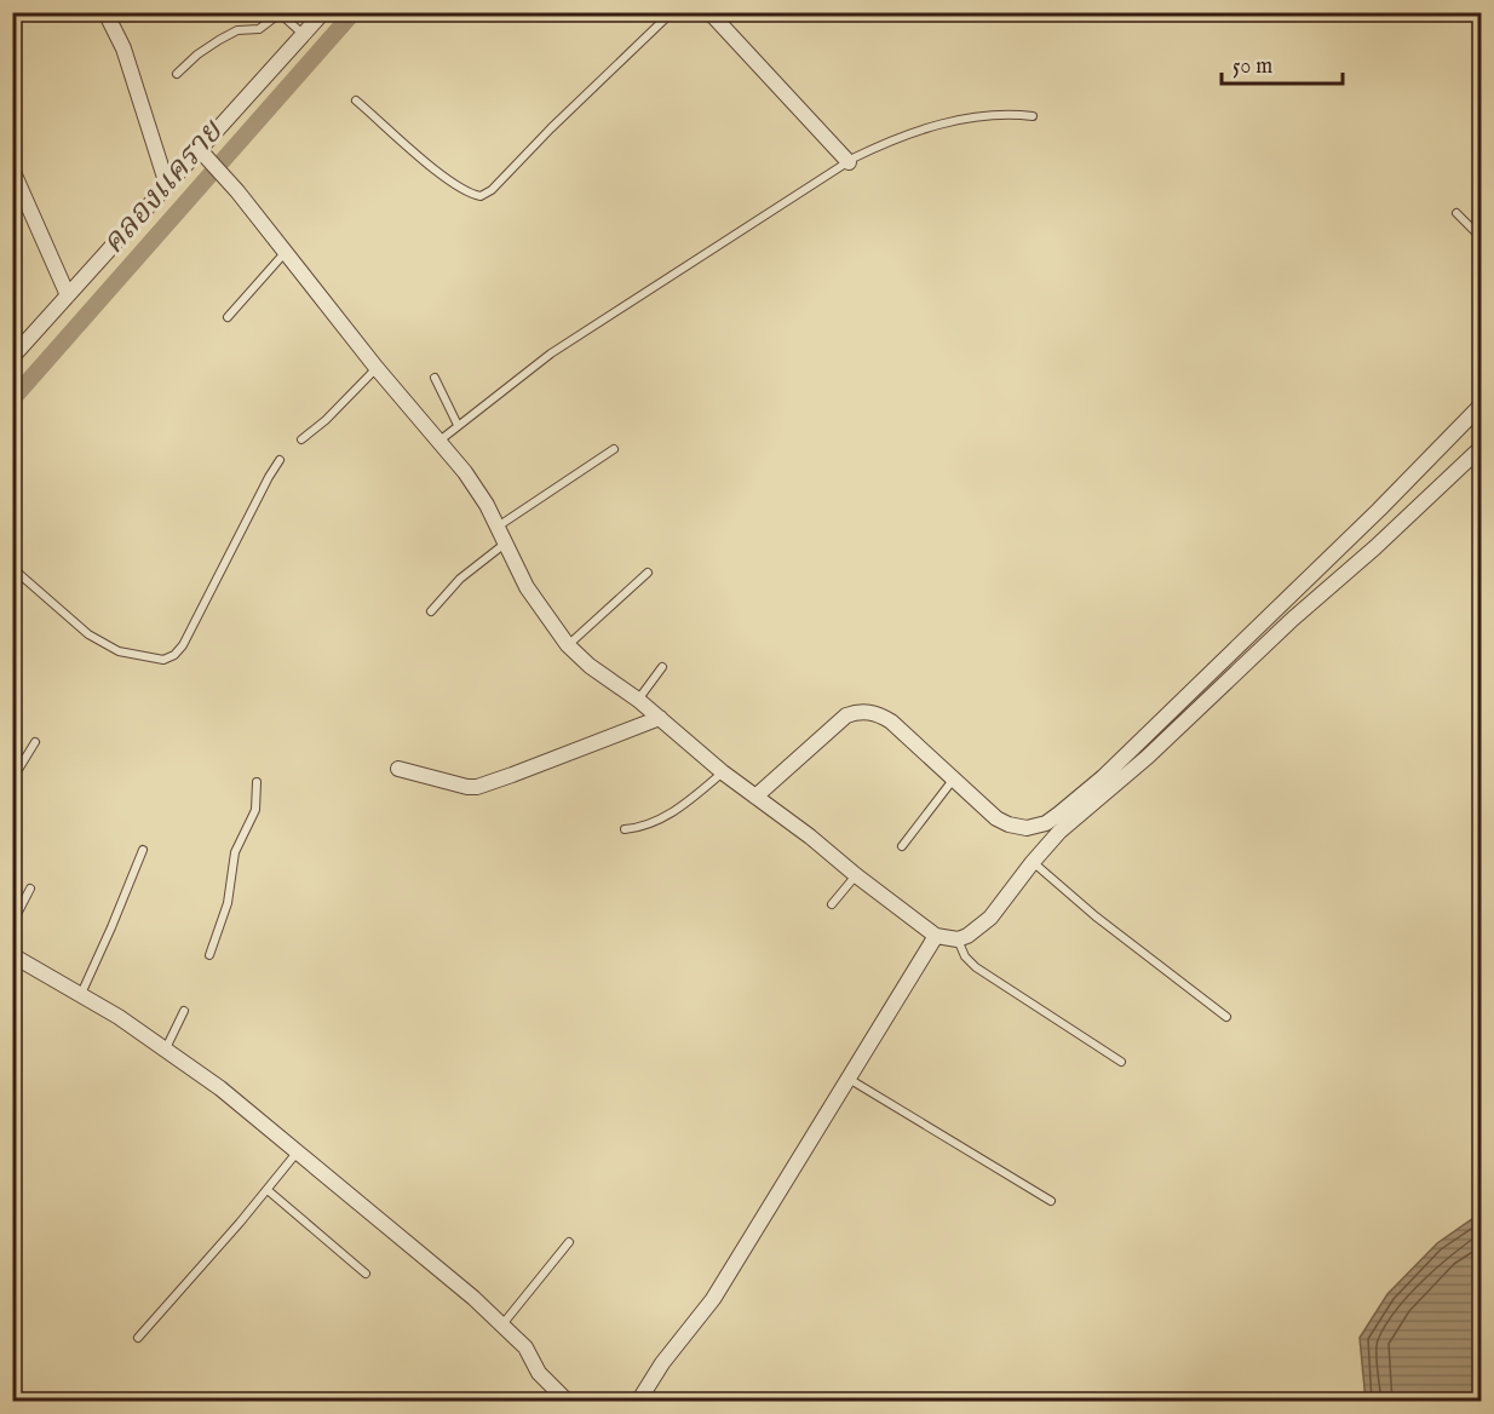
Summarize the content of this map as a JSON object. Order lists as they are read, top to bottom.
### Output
{
  "water": ["คลองเเคราย"],
  "scale_bar": "50 m"
}
